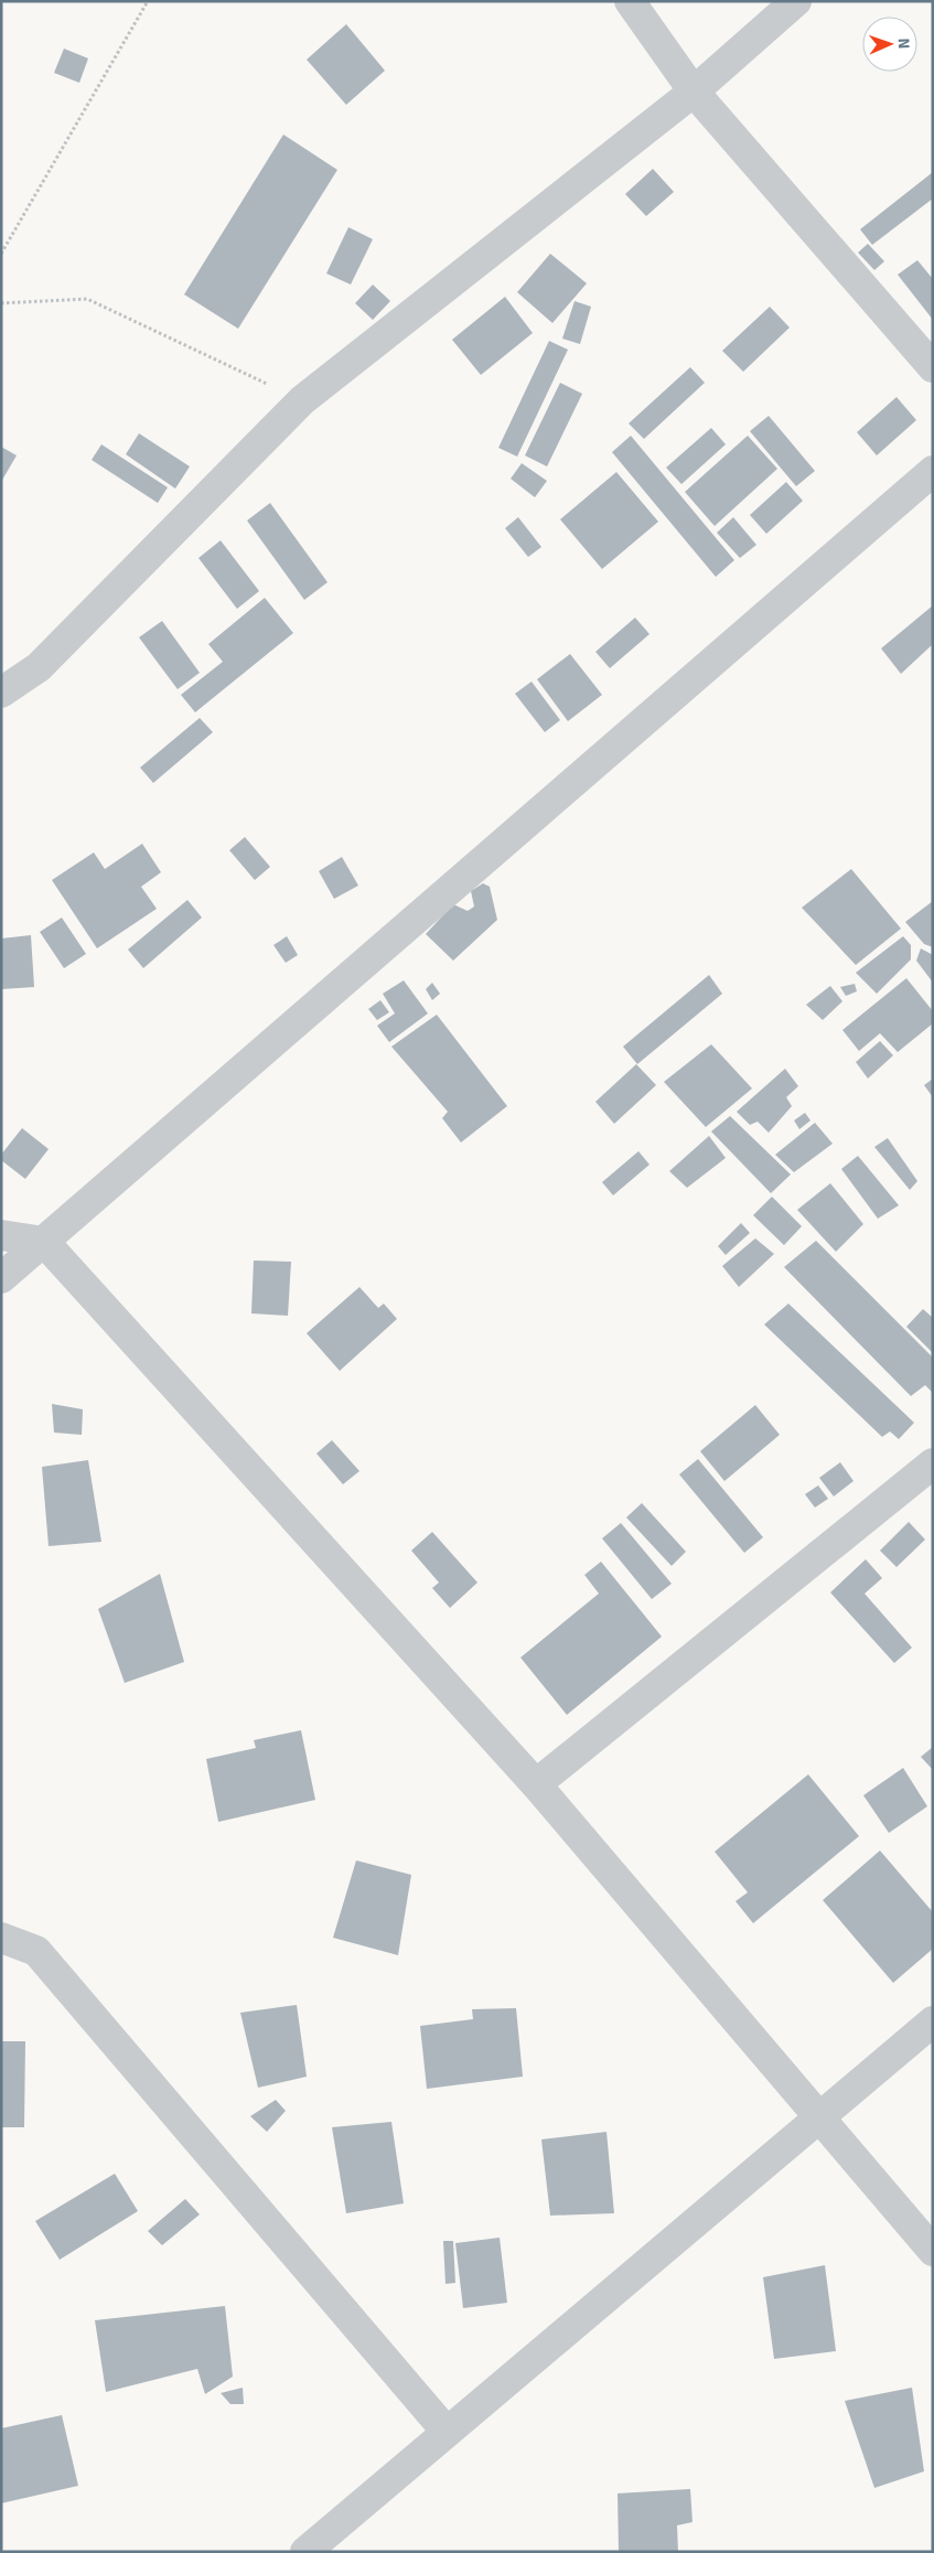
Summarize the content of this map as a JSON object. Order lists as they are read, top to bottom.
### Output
{
  "north": "right"
}
